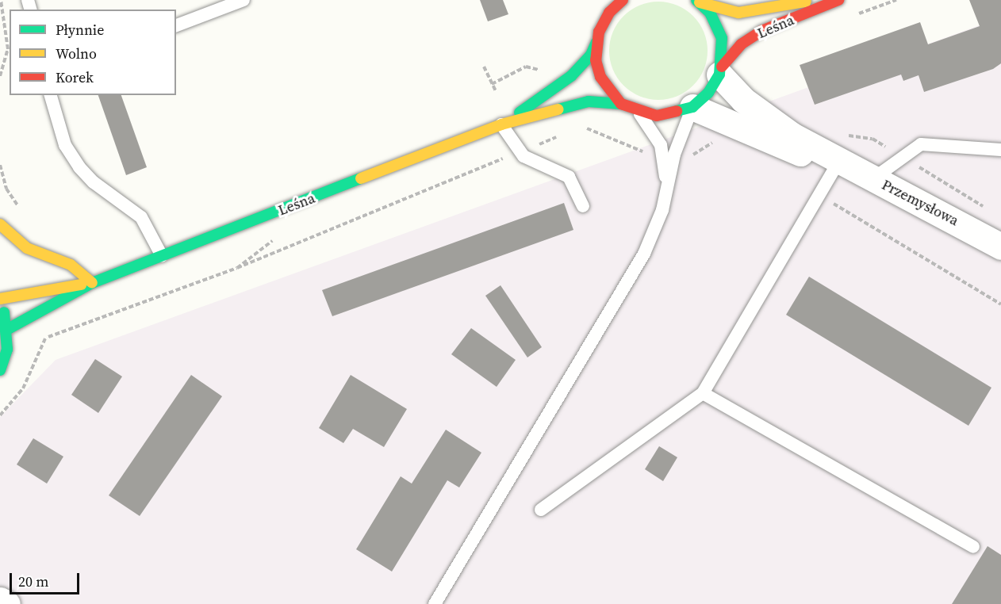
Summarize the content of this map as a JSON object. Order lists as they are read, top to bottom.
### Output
{
  "streets": {
    "street": ["Leśna", "Przemysłowa"]
  },
  "crossings": [
    ["Leśna", "Przemysłowa"]
  ],
  "legend": ["Płynnie", "Wolno", "Korek"],
  "scale_bar": "20 m"
}
